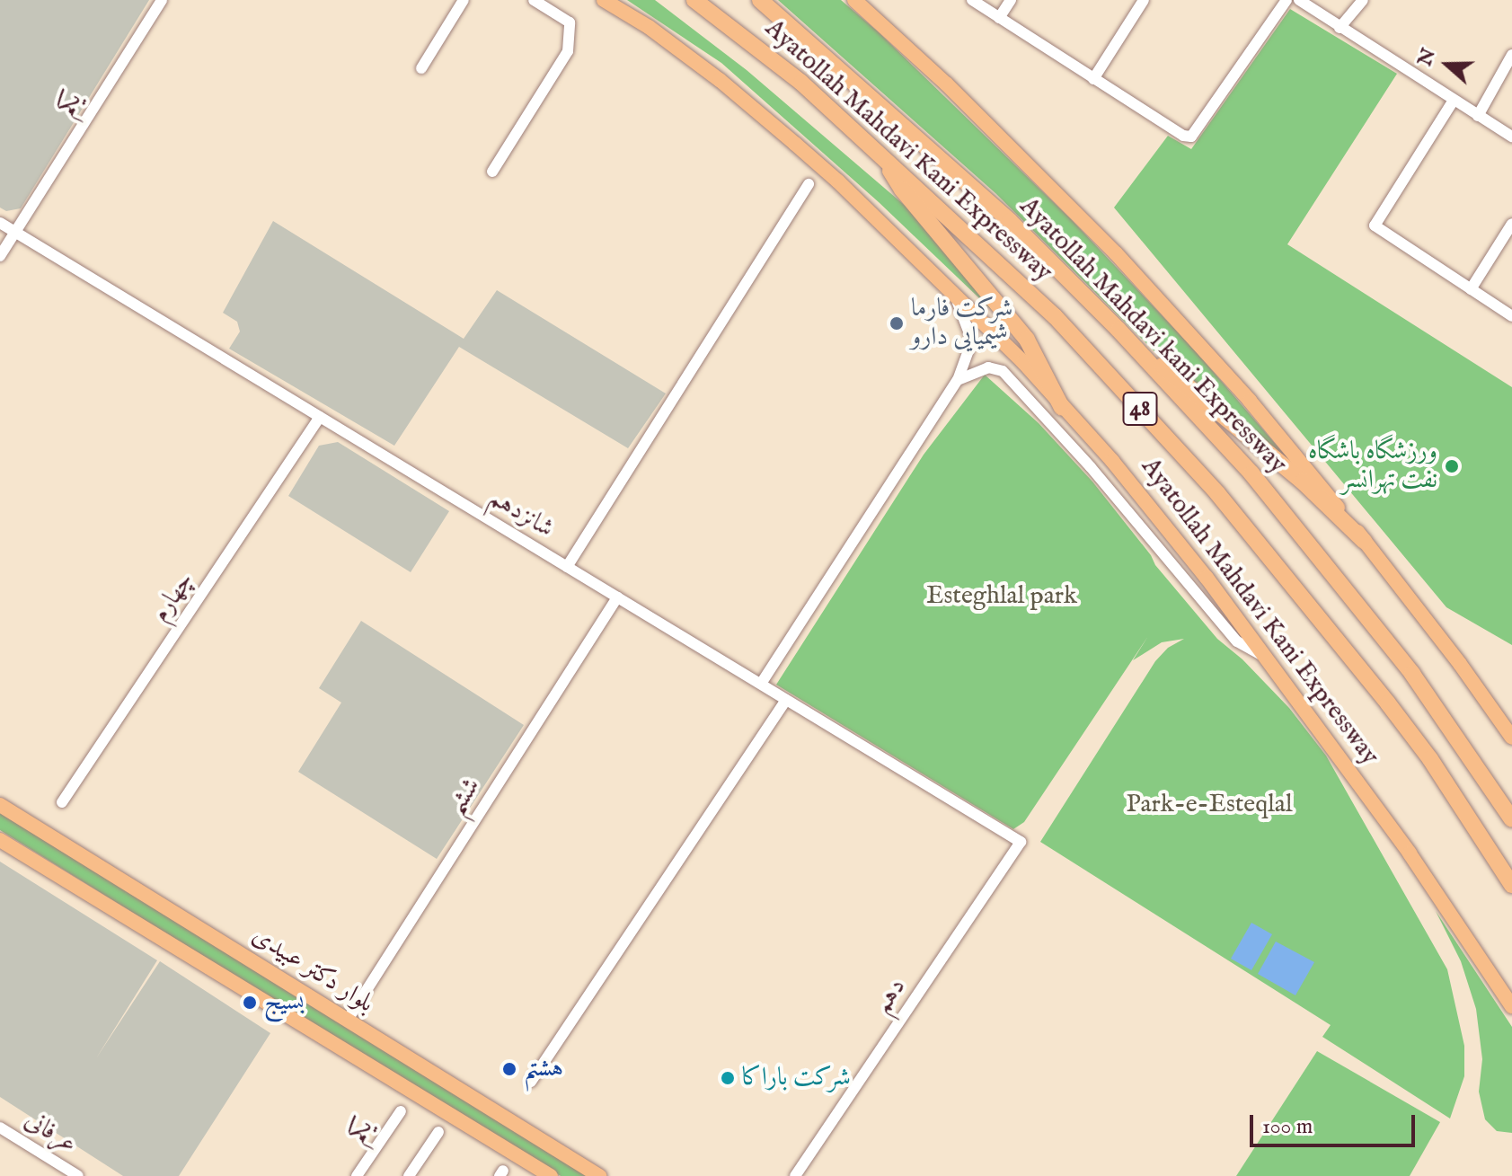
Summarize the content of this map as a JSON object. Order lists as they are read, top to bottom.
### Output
{
  "streets": {
    "highway": ["Ayatollah Mahdavi Kani Expressway", "Ayatollah Mahdavi kani Expressway", "48"],
    "main road": ["بلوار دکتر عبیدی"],
    "street": [
      "یکم",
      "شانزدهم",
      "چهارم",
      "ششم",
      "دهم",
      "عرفانی"
    ]
  },
  "crossings": [
    ["یکم", "شانزدهم"],
    ["شانزدهم", "چهارم"],
    ["شانزدهم", "ششم"],
    ["شانزدهم", "دهم"],
    ["ششم", "بلوار دکتر عبیدی"]
  ],
  "parks": ["Esteghlal park", "Park-e-Esteqlal"],
  "places": [
    "شرکت فارما شیمیایی دارو",
    "ورزشگاه باشگاه نفت تهرانسر",
    "بسیج",
    "هشتم",
    "شرکت باراکا"
  ],
  "scale_bar": "100 m",
  "north": "left"
}
